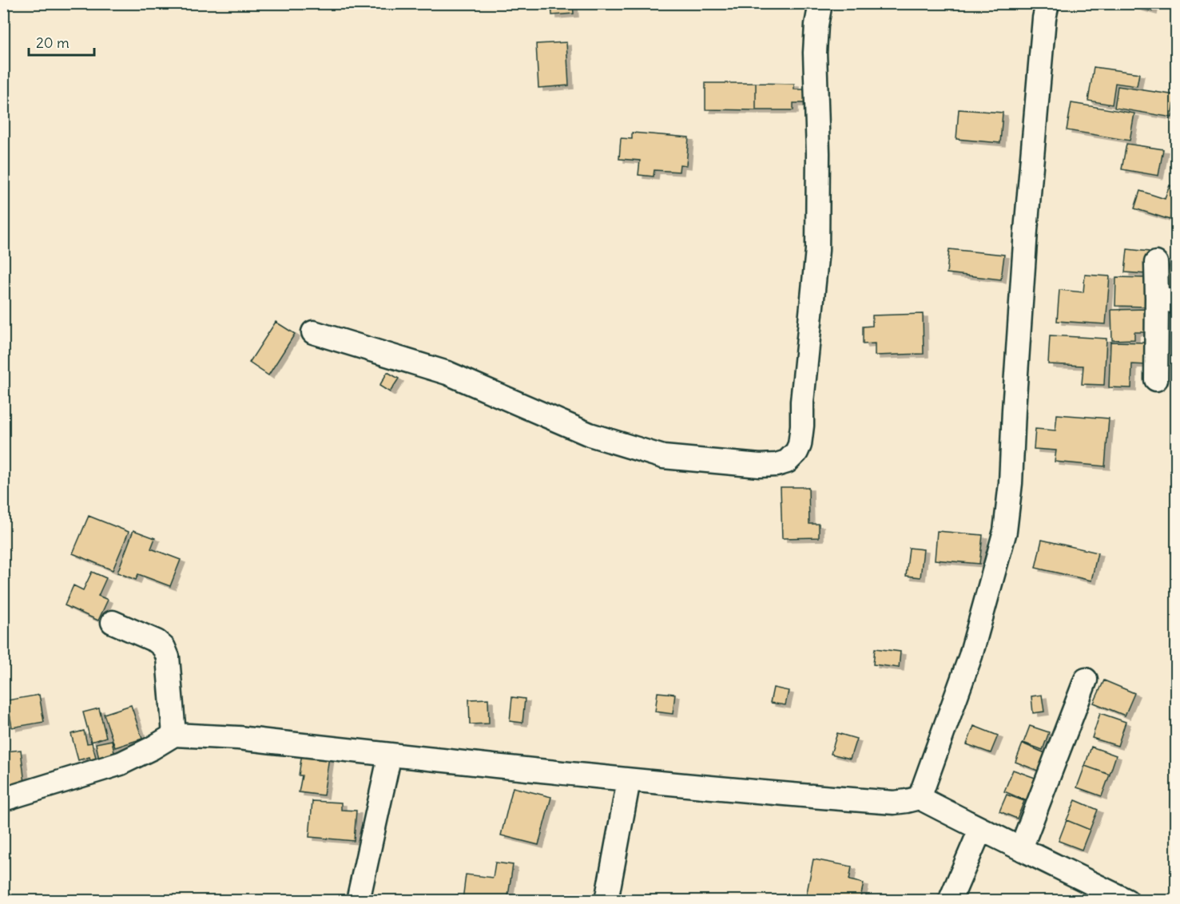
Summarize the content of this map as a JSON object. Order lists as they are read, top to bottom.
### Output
{
  "scale_bar": "20 m"
}
